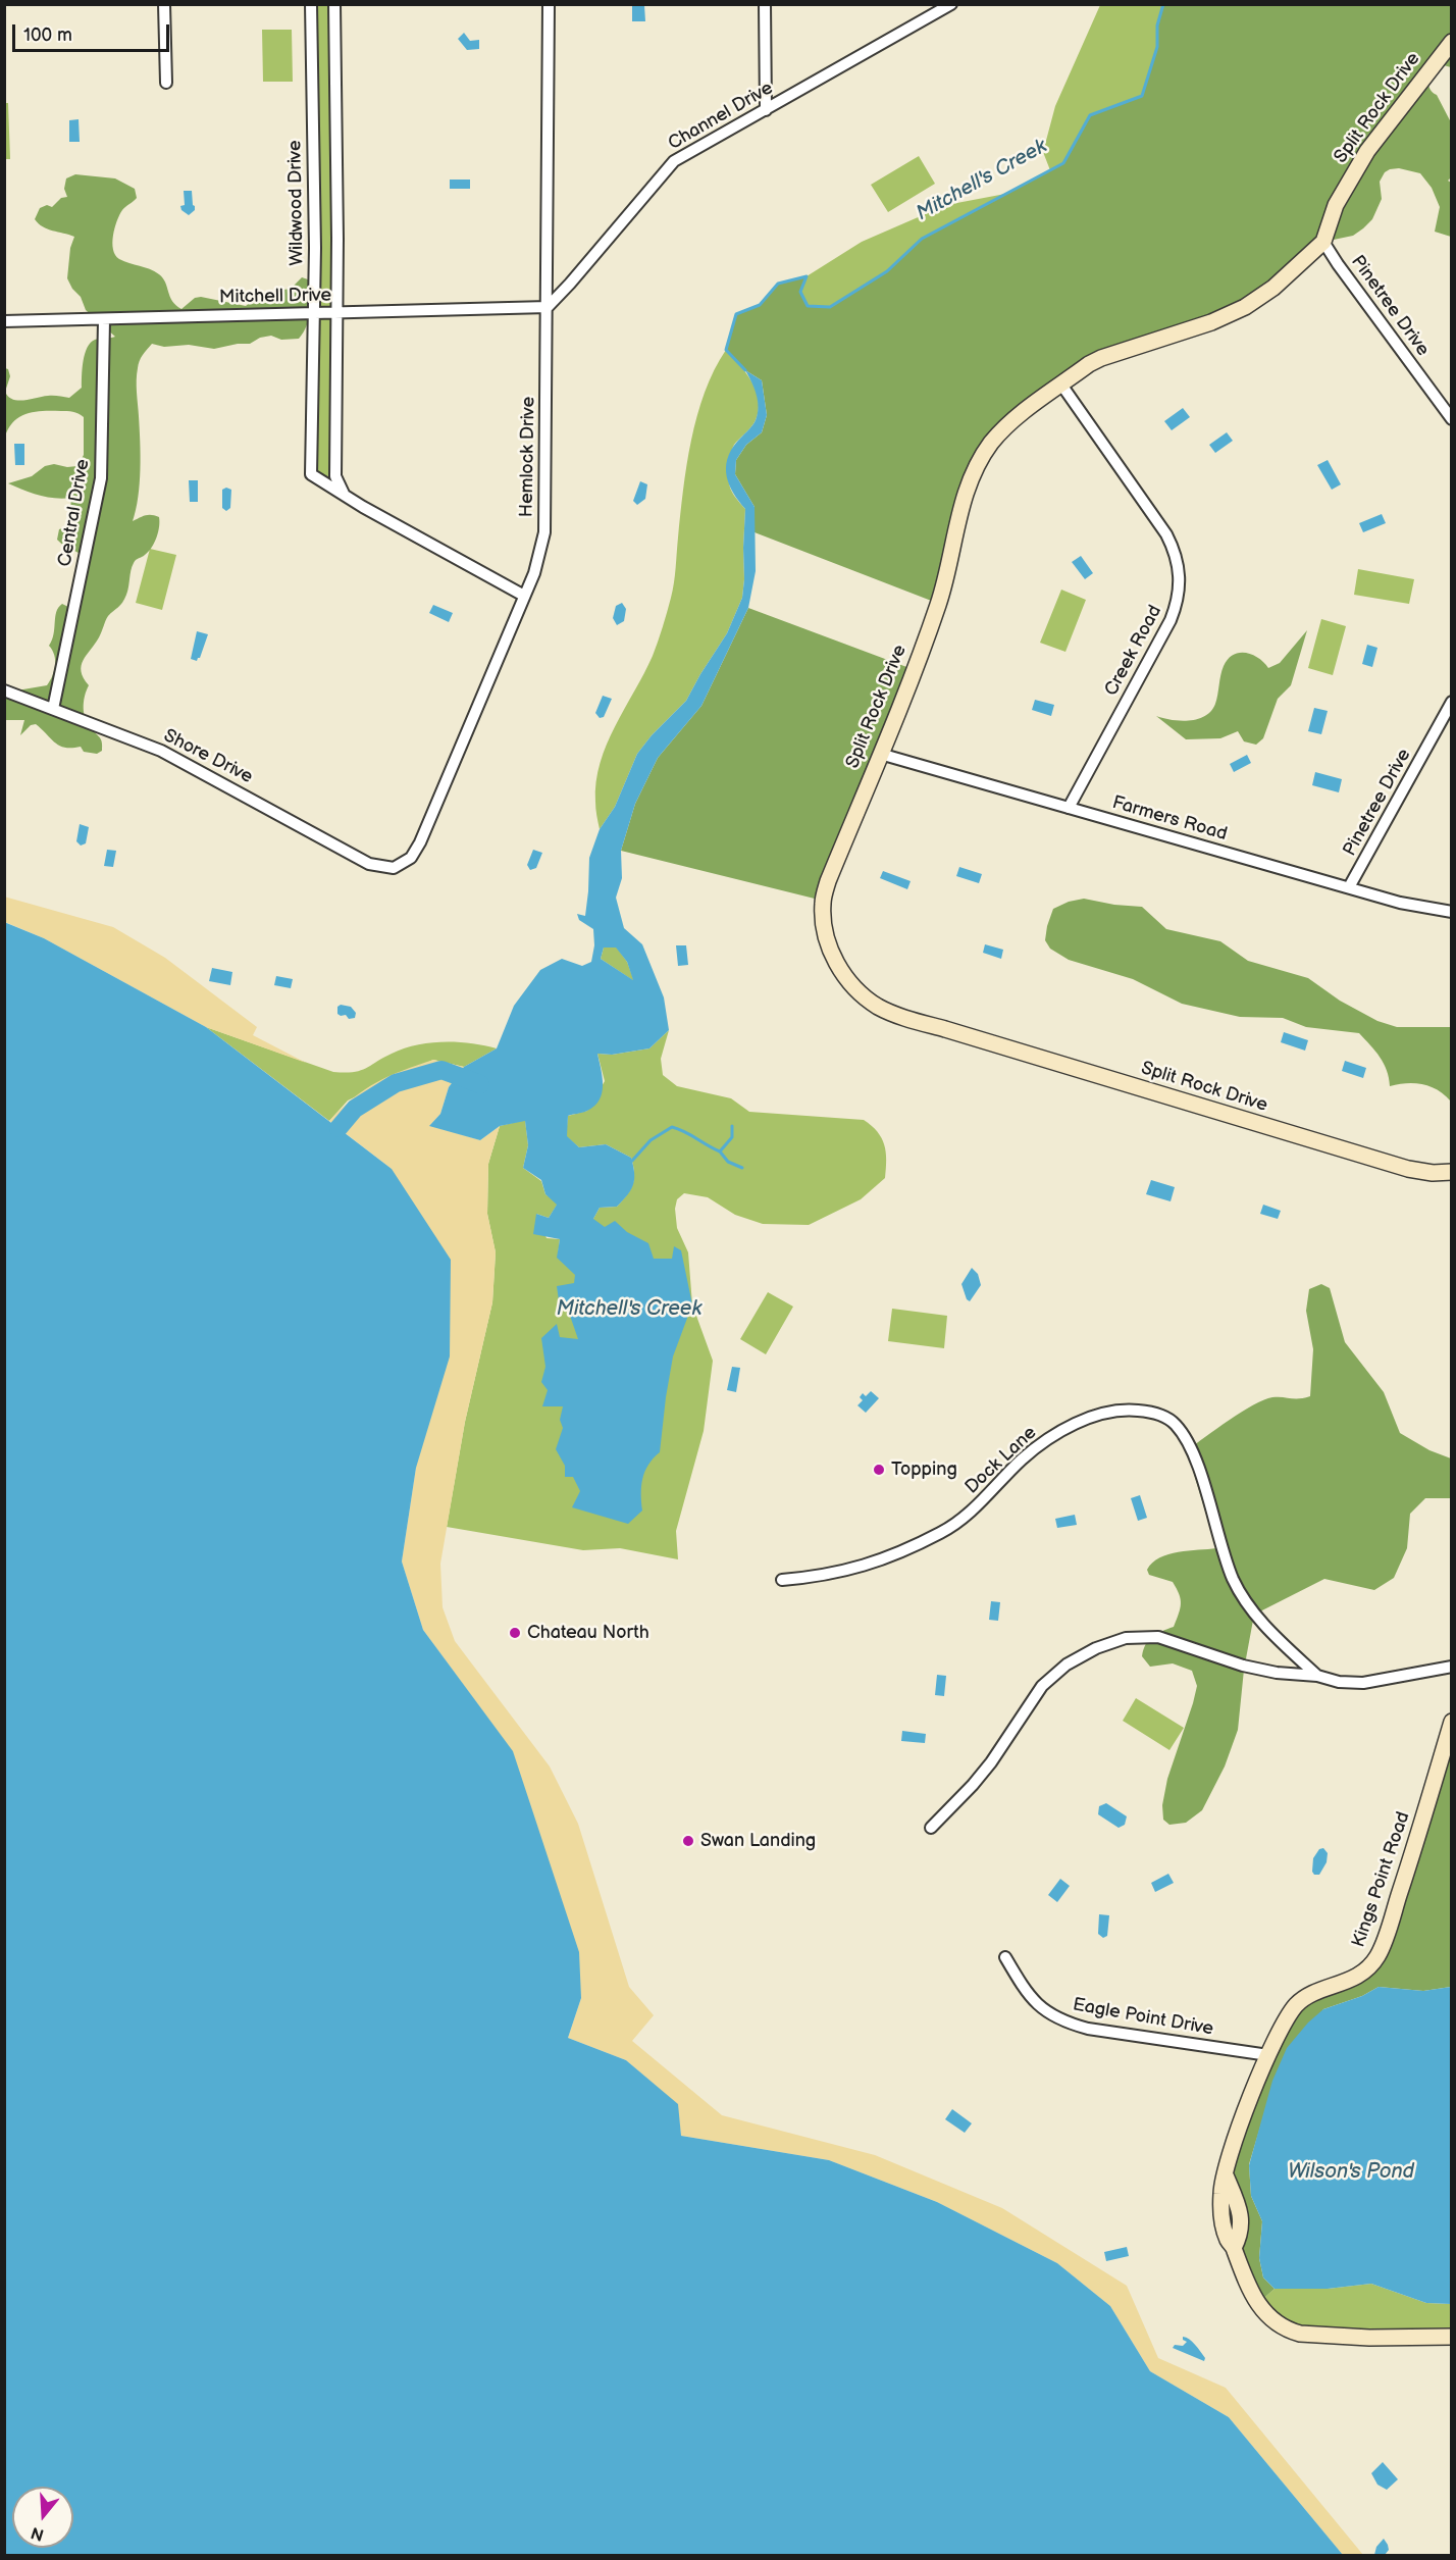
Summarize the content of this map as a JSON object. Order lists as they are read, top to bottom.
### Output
{
  "streets": {
    "street": [
      "Split Rock Drive",
      "Channel Drive",
      "Wildwood Drive",
      "Mitchell Drive",
      "Pinetree Drive",
      "Hemlock Drive",
      "Central Drive",
      "Creek Road",
      "Shore Drive",
      "Farmers Road",
      "Dock Lane",
      "Kings Point Road",
      "Eagle Point Drive"
    ]
  },
  "crossings": [
    ["Split Rock Drive", "Pinetree Drive"],
    ["Split Rock Drive", "Creek Road"],
    ["Split Rock Drive", "Farmers Road"],
    ["Channel Drive", "Mitchell Drive"],
    ["Channel Drive", "Hemlock Drive"],
    ["Wildwood Drive", "Mitchell Drive"],
    ["Wildwood Drive", "Hemlock Drive"],
    ["Mitchell Drive", "Hemlock Drive"],
    ["Mitchell Drive", "Central Drive"],
    ["Pinetree Drive", "Farmers Road"],
    ["Hemlock Drive", "Shore Drive"],
    ["Central Drive", "Shore Drive"],
    ["Creek Road", "Farmers Road"],
    ["Kings Point Road", "Eagle Point Drive"]
  ],
  "water": ["Mitchell's Creek", "Wilson's Pond"],
  "places": ["Topping", "Chateau North", "Swan Landing"],
  "scale_bar": "100 m",
  "north": "bottom"
}
